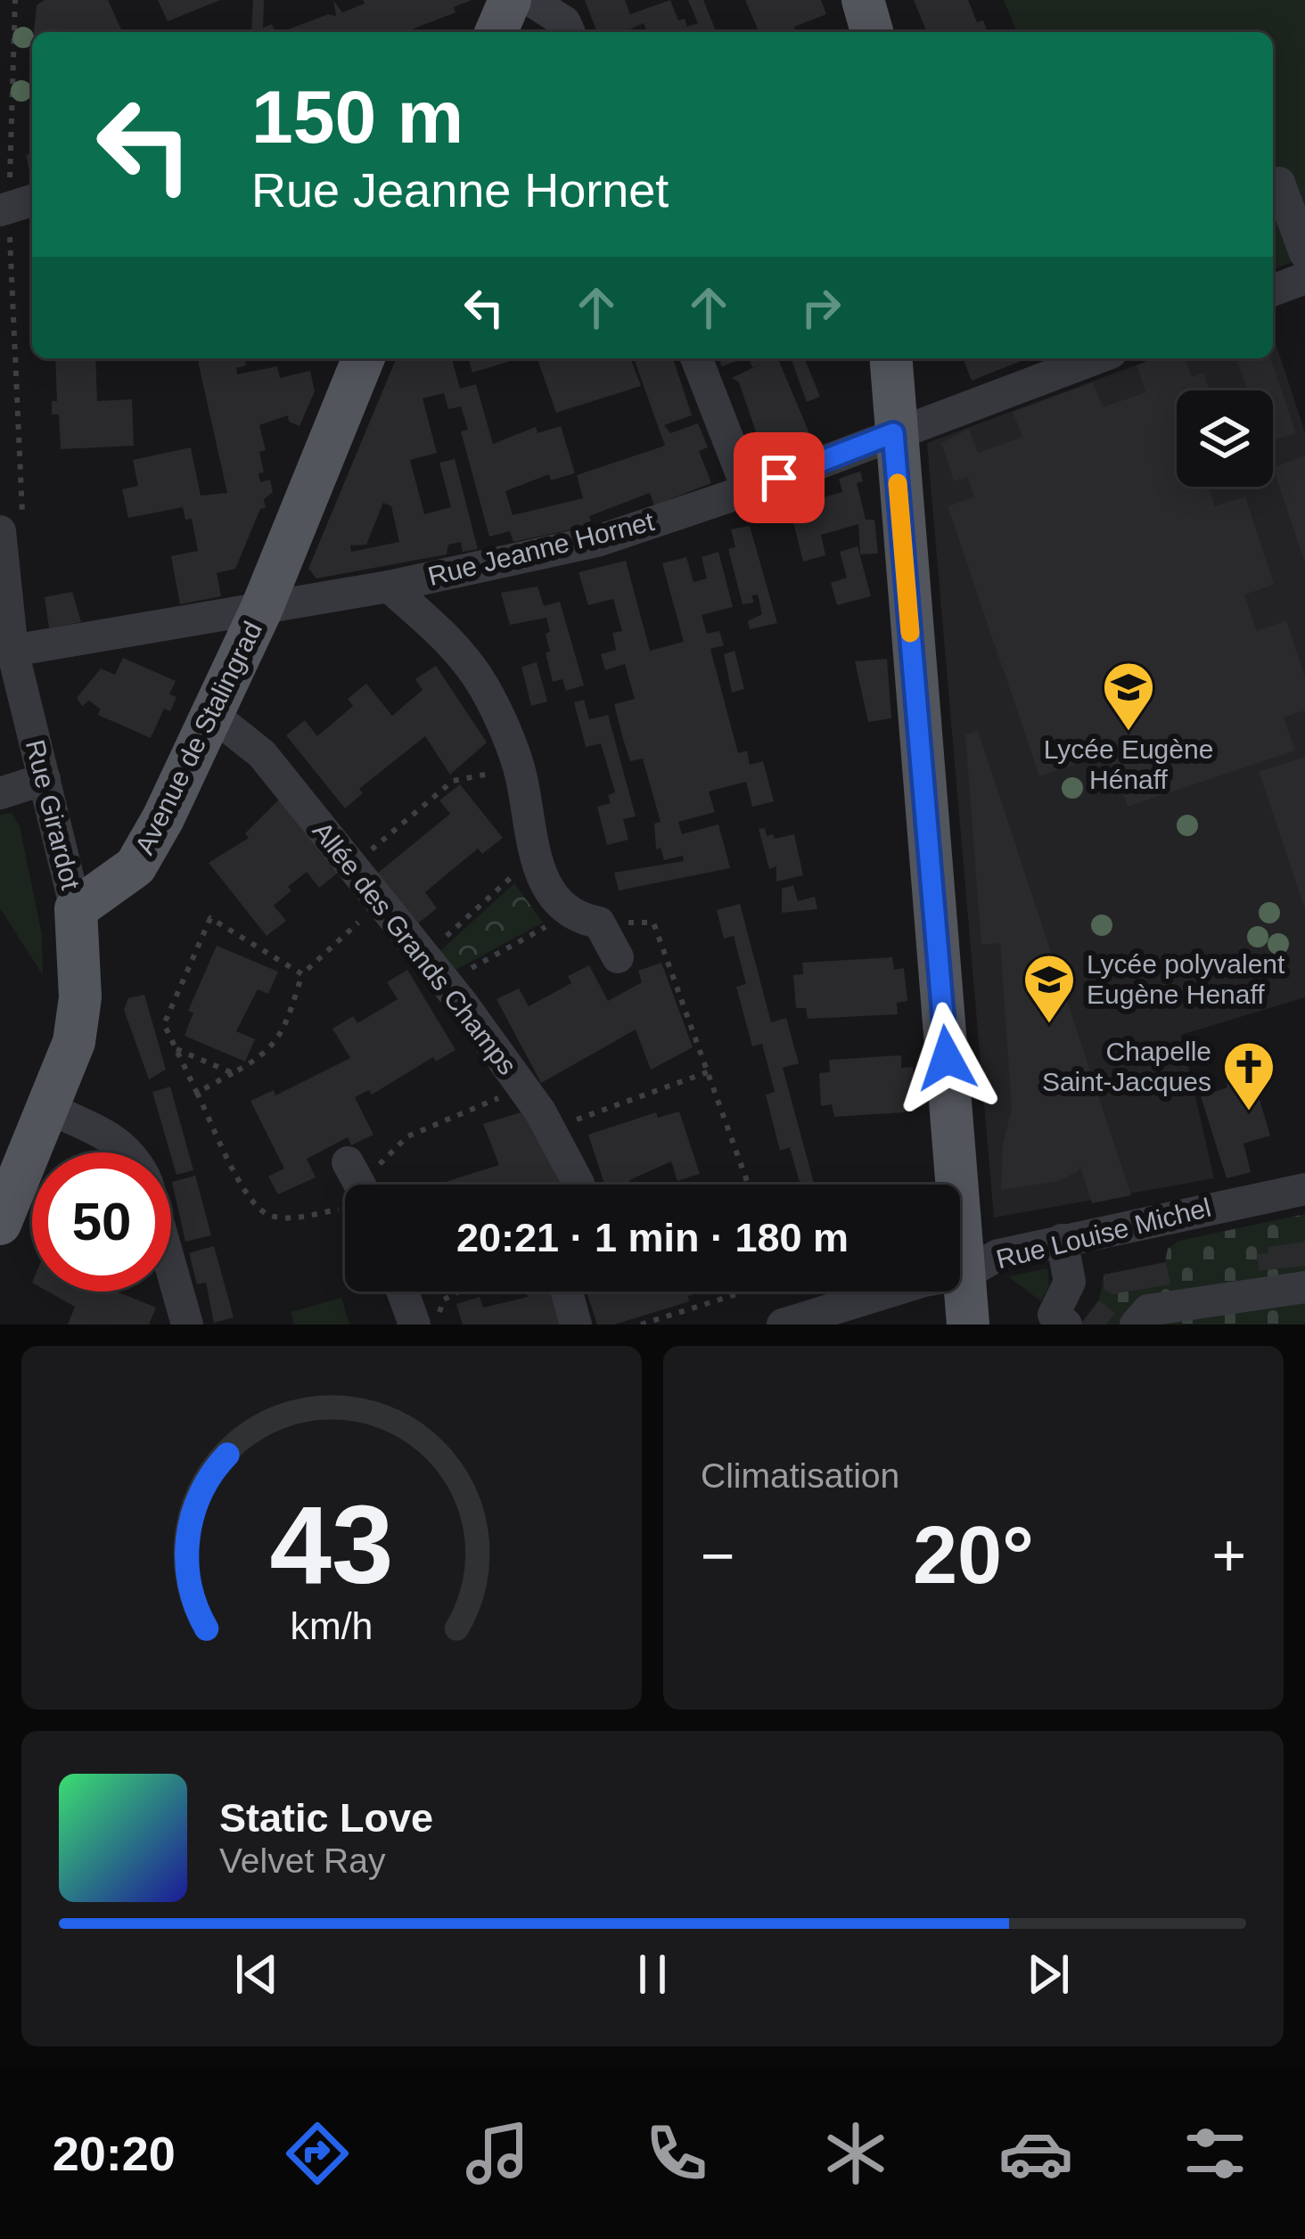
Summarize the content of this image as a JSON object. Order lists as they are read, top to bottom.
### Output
{
  "streets": {
    "main road": ["Avenue de Stalingrad"],
    "street": [
      "Rue Jeanne Hornet",
      "Rue Girardot",
      "Allée des Grands Champs",
      "Rue Louise Michel"
    ]
  },
  "crossings": [
    ["Rue Jeanne Hornet", "Avenue de Stalingrad"],
    ["Rue Jeanne Hornet", "Rue Girardot"],
    ["Avenue de Stalingrad", "Rue Girardot"],
    ["Avenue de Stalingrad", "Allée des Grands Champs"]
  ],
  "places": {
    "school or university": ["Lycée Eugène Hénaff", "Lycée polyvalent Eugène Henaff"],
    "church": ["Chapelle Saint-Jacques"]
  },
  "page": {
    "turn": ["150 m", "Rue Jeanne Hornet"],
    "limit": "50",
    "trip": "20:21 · 1 min · 180 m",
    "tile": "Climatisation",
    "heat": ["−", "20°", "+"],
    "song": ["Static Love", "Velvet Ray"],
    "tabs": "20:20",
    "gauge": ["43", "km/h"]
  }
}
